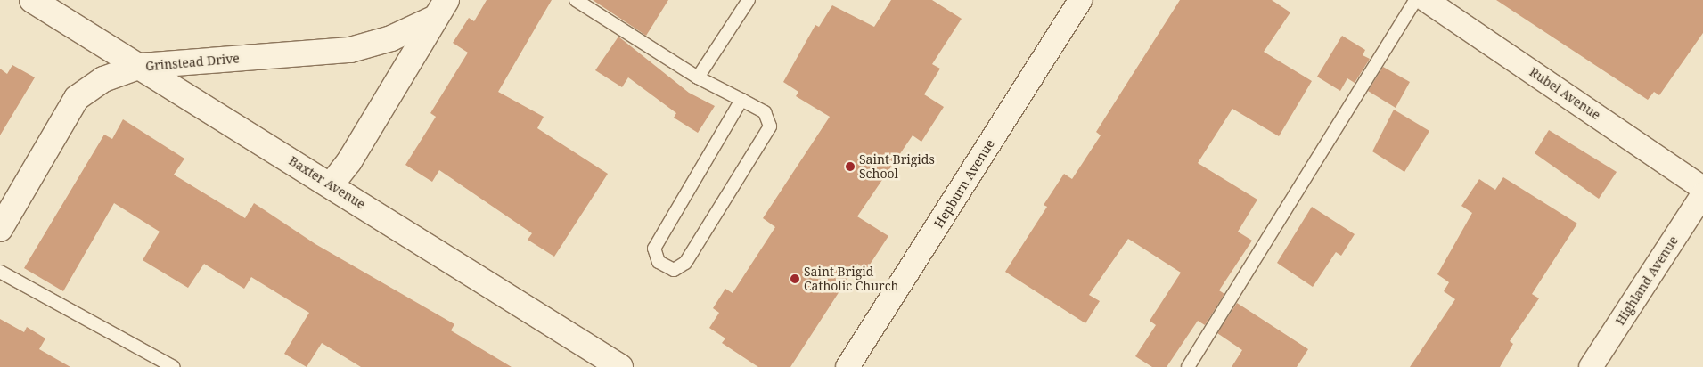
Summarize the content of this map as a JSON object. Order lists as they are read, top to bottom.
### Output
{
  "streets": {
    "main road": ["Grinstead Drive", "Baxter Avenue"],
    "street": ["Rubel Avenue", "Hepburn Avenue", "Highland Avenue"]
  },
  "crossings": [
    ["Grinstead Drive", "Baxter Avenue"]
  ],
  "places": ["Saint Brigids School", "Saint Brigid Catholic Church"]
}
